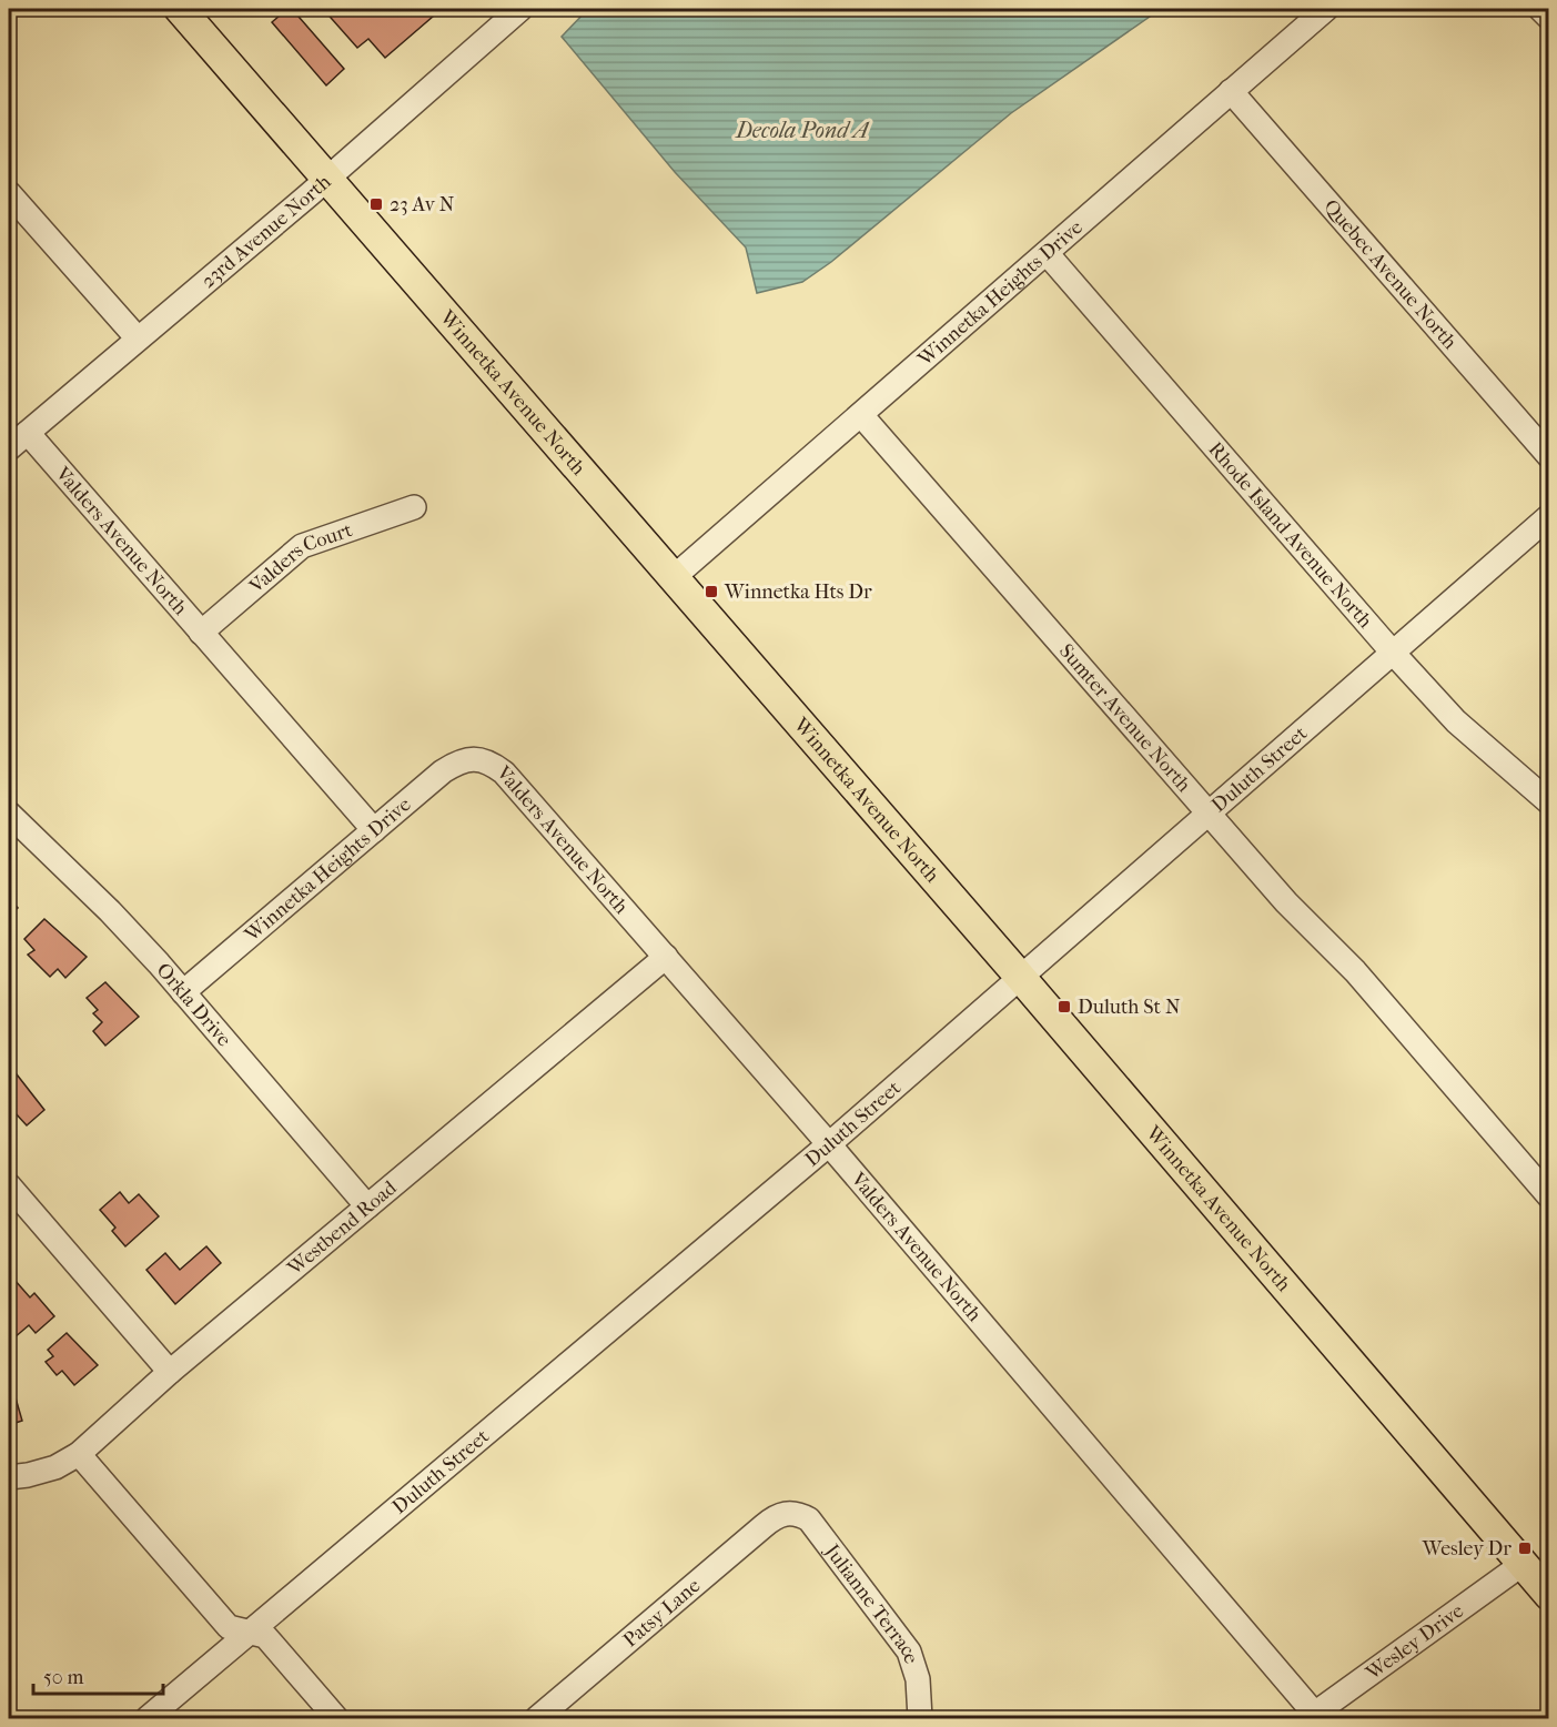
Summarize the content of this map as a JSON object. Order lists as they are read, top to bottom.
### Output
{
  "streets": {
    "main road": ["Winnetka Avenue North"],
    "street": [
      "23rd Avenue North",
      "Quebec Avenue North",
      "Winnetka Heights Drive",
      "Rhode Island Avenue North",
      "Valders Avenue North",
      "Valders Court",
      "Sumter Avenue North",
      "Duluth Street",
      "Orkla Drive",
      "Westbend Road",
      "Julianne Terrace",
      "Patsy Lane",
      "Wesley Drive"
    ]
  },
  "crossings": [
    ["23rd Avenue North", "Winnetka Avenue North"],
    ["23rd Avenue North", "Valders Avenue North"],
    ["Quebec Avenue North", "Winnetka Heights Drive"],
    ["Winnetka Heights Drive", "Winnetka Avenue North"],
    ["Winnetka Heights Drive", "Rhode Island Avenue North"],
    ["Winnetka Heights Drive", "Valders Avenue North"],
    ["Winnetka Heights Drive", "Sumter Avenue North"],
    ["Winnetka Heights Drive", "Orkla Drive"],
    ["Winnetka Avenue North", "Duluth Street"],
    ["Winnetka Avenue North", "Wesley Drive"],
    ["Rhode Island Avenue North", "Duluth Street"],
    ["Valders Avenue North", "Valders Court"],
    ["Valders Avenue North", "Duluth Street"],
    ["Valders Avenue North", "Westbend Road"],
    ["Valders Avenue North", "Wesley Drive"],
    ["Sumter Avenue North", "Duluth Street"],
    ["Orkla Drive", "Westbend Road"],
    ["Julianne Terrace", "Patsy Lane"]
  ],
  "water": ["Decola Pond A"],
  "places": {
    "transit": [
      "23 Av N",
      "Winnetka Hts Dr",
      "Duluth St N",
      "Wesley Dr"
    ]
  },
  "scale_bar": "50 m"
}
